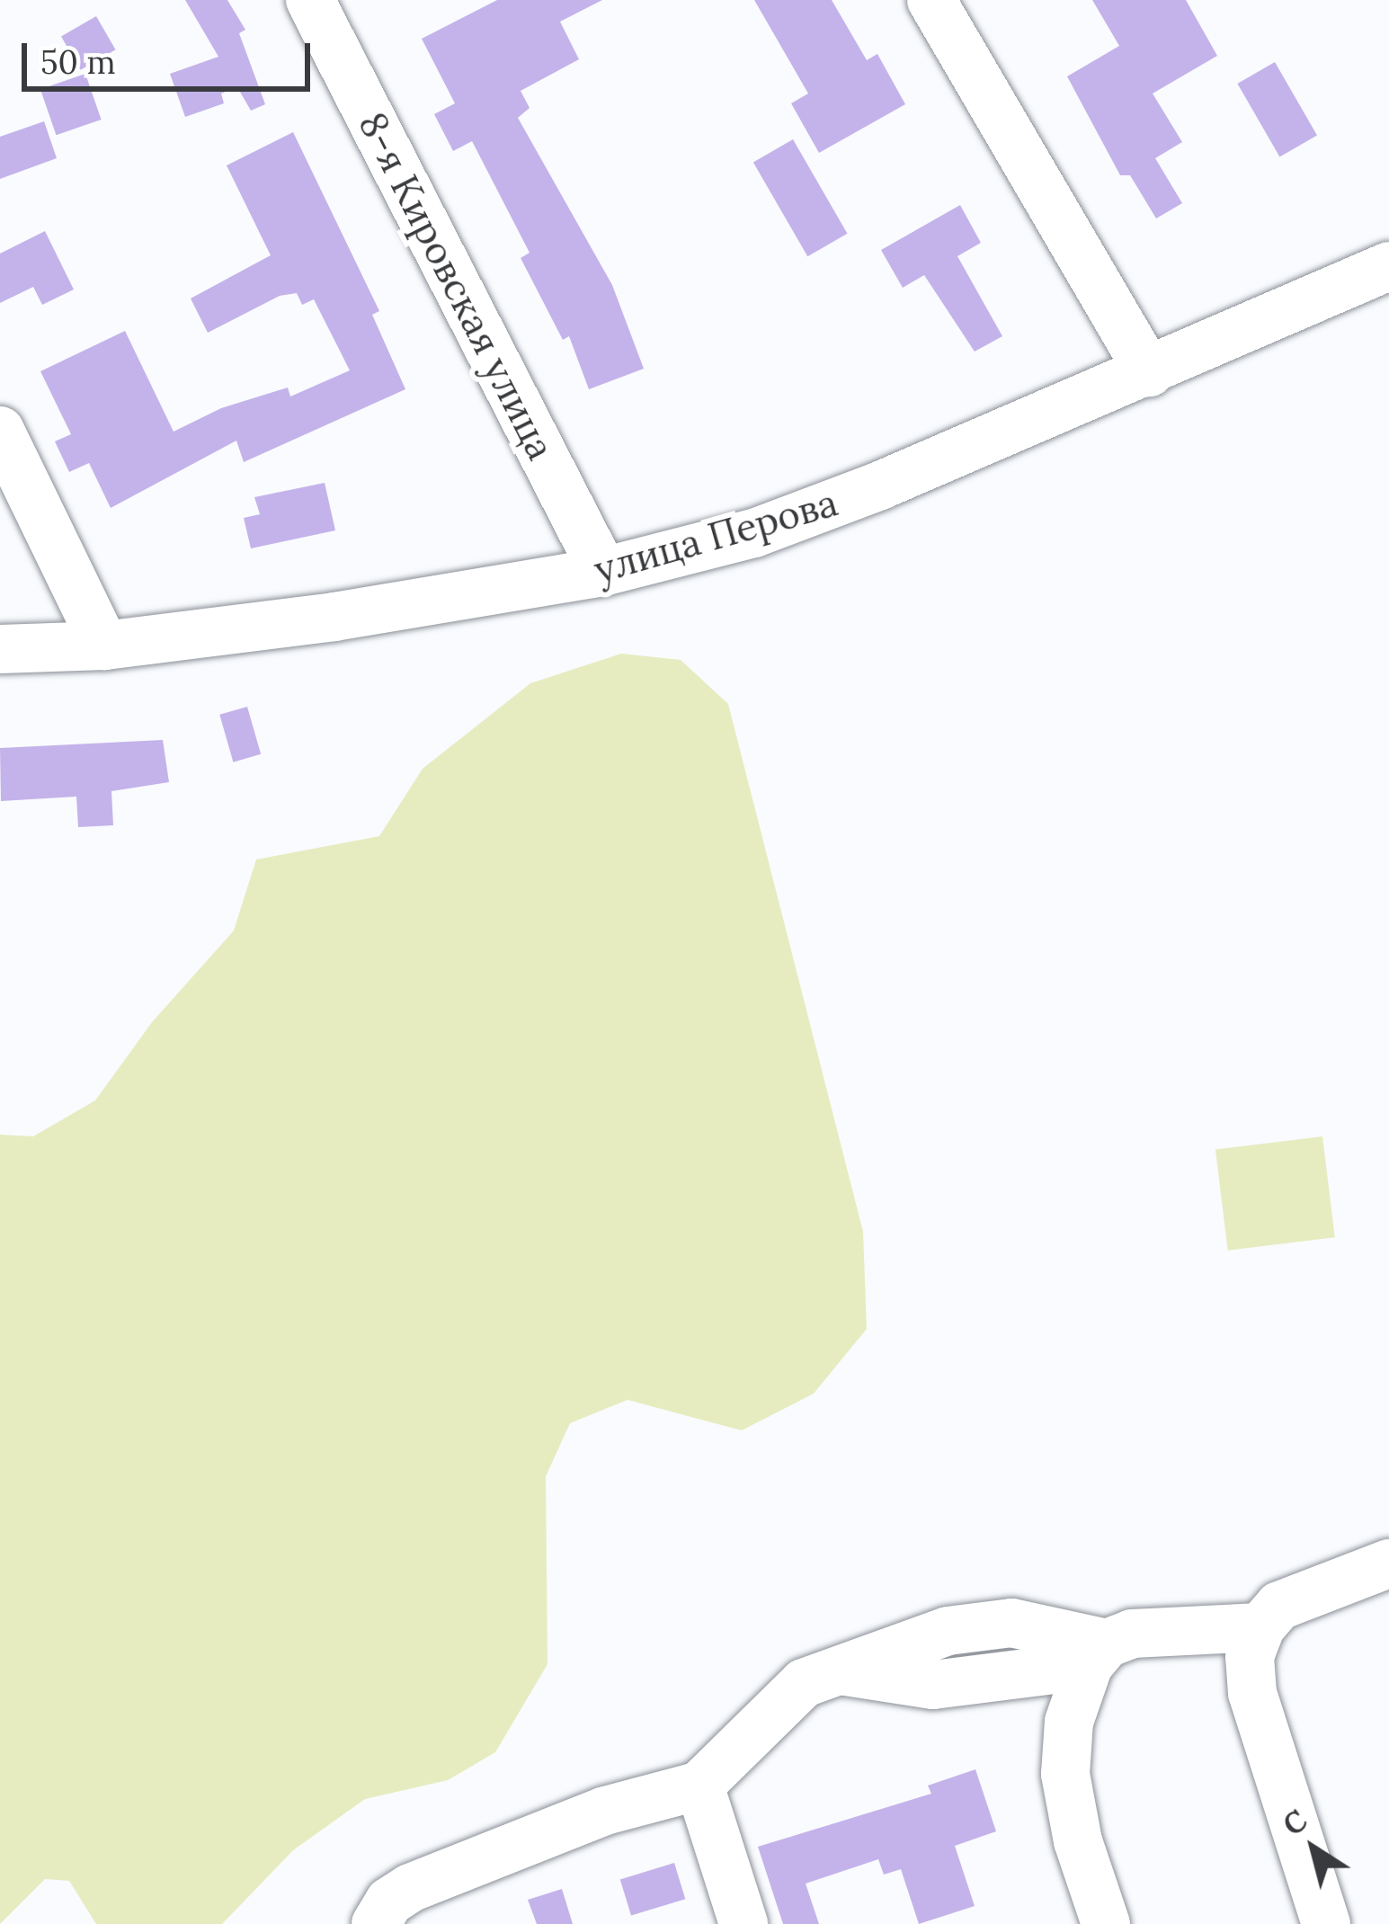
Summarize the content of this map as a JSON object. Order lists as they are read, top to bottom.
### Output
{
  "streets": {
    "street": ["8-я Кировская улица", "улица Перова"]
  },
  "crossings": [
    ["8-я Кировская улица", "улица Перова"]
  ],
  "scale_bar": "50 m",
  "north": "top left"
}
